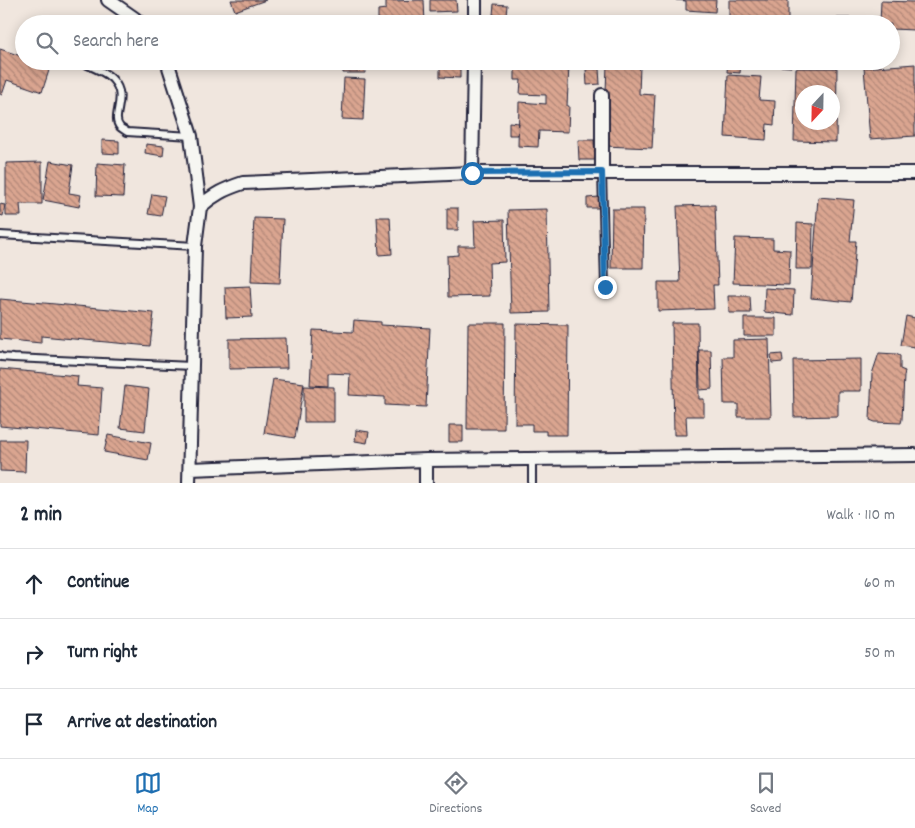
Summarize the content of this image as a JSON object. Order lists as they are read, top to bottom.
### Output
{
  "north": "bottom",
  "page": {
    "search": "Search here",
    "heading": ["2 min", "Walk · 110 m"],
    "list": [
      ["Continue", "60 m"],
      ["Turn right", "50 m"],
      "Arrive at destination"
    ],
    "nav": ["Map", "Directions", "Saved"]
  }
}
